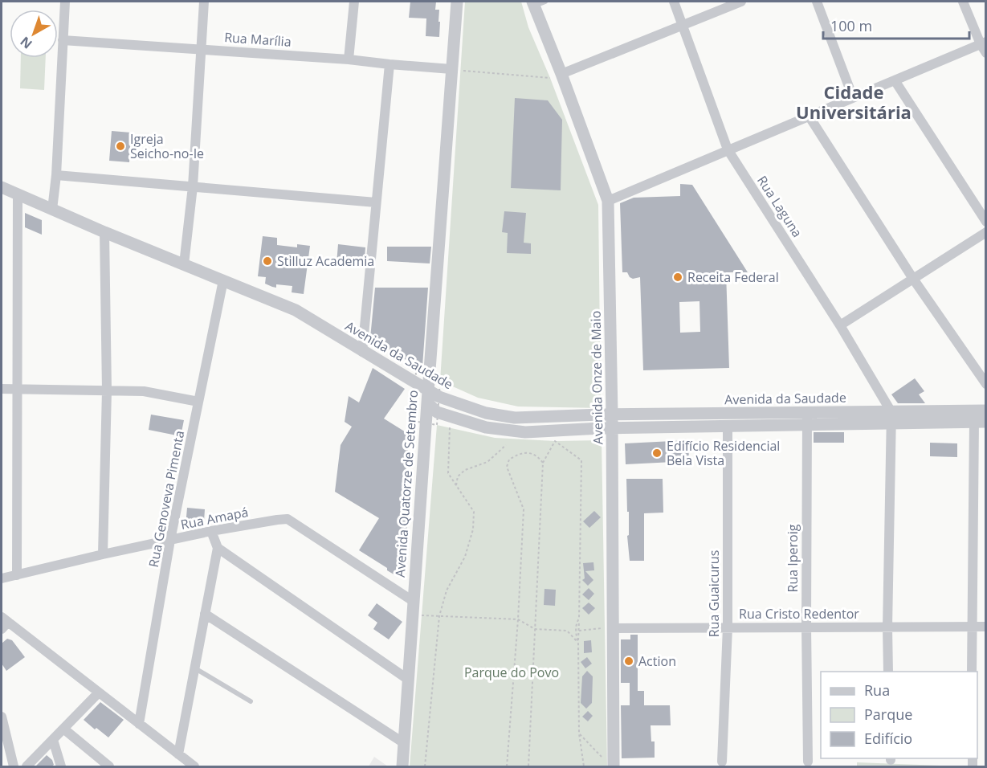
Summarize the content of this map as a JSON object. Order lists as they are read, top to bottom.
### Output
{
  "streets": {
    "street": [
      "Rua Marília",
      "Rua Laguna",
      "Avenida da Saudade",
      "Avenida Onze de Maio",
      "Avenida Quatorze de Setembro",
      "Rua Genoveva Pimenta",
      "Rua Amapá",
      "Rua Iperoig",
      "Rua Guaicurus",
      "Rua Cristo Redentor"
    ]
  },
  "crossings": [
    ["Rua Marília", "Avenida Quatorze de Setembro"],
    ["Rua Laguna", "Avenida da Saudade"],
    ["Avenida da Saudade", "Avenida Onze de Maio"],
    ["Avenida da Saudade", "Avenida Quatorze de Setembro"],
    ["Avenida da Saudade", "Rua Genoveva Pimenta"],
    ["Avenida da Saudade", "Rua Iperoig"],
    ["Avenida da Saudade", "Rua Guaicurus"],
    ["Avenida Onze de Maio", "Rua Cristo Redentor"],
    ["Avenida Quatorze de Setembro", "Rua Amapá"],
    ["Rua Genoveva Pimenta", "Rua Amapá"],
    ["Rua Iperoig", "Rua Cristo Redentor"],
    ["Rua Guaicurus", "Rua Cristo Redentor"]
  ],
  "districts": ["Cidade Universitária"],
  "parks": ["Parque do Povo"],
  "places": [
    "Igreja Seicho-no-Ie",
    "Stilluz Academia",
    "Receita Federal",
    "Edifício Residencial Bela Vista",
    "Action"
  ],
  "legend": ["Rua", "Parque", "Edifício"],
  "scale_bar": "100 m",
  "north": "bottom left"
}
